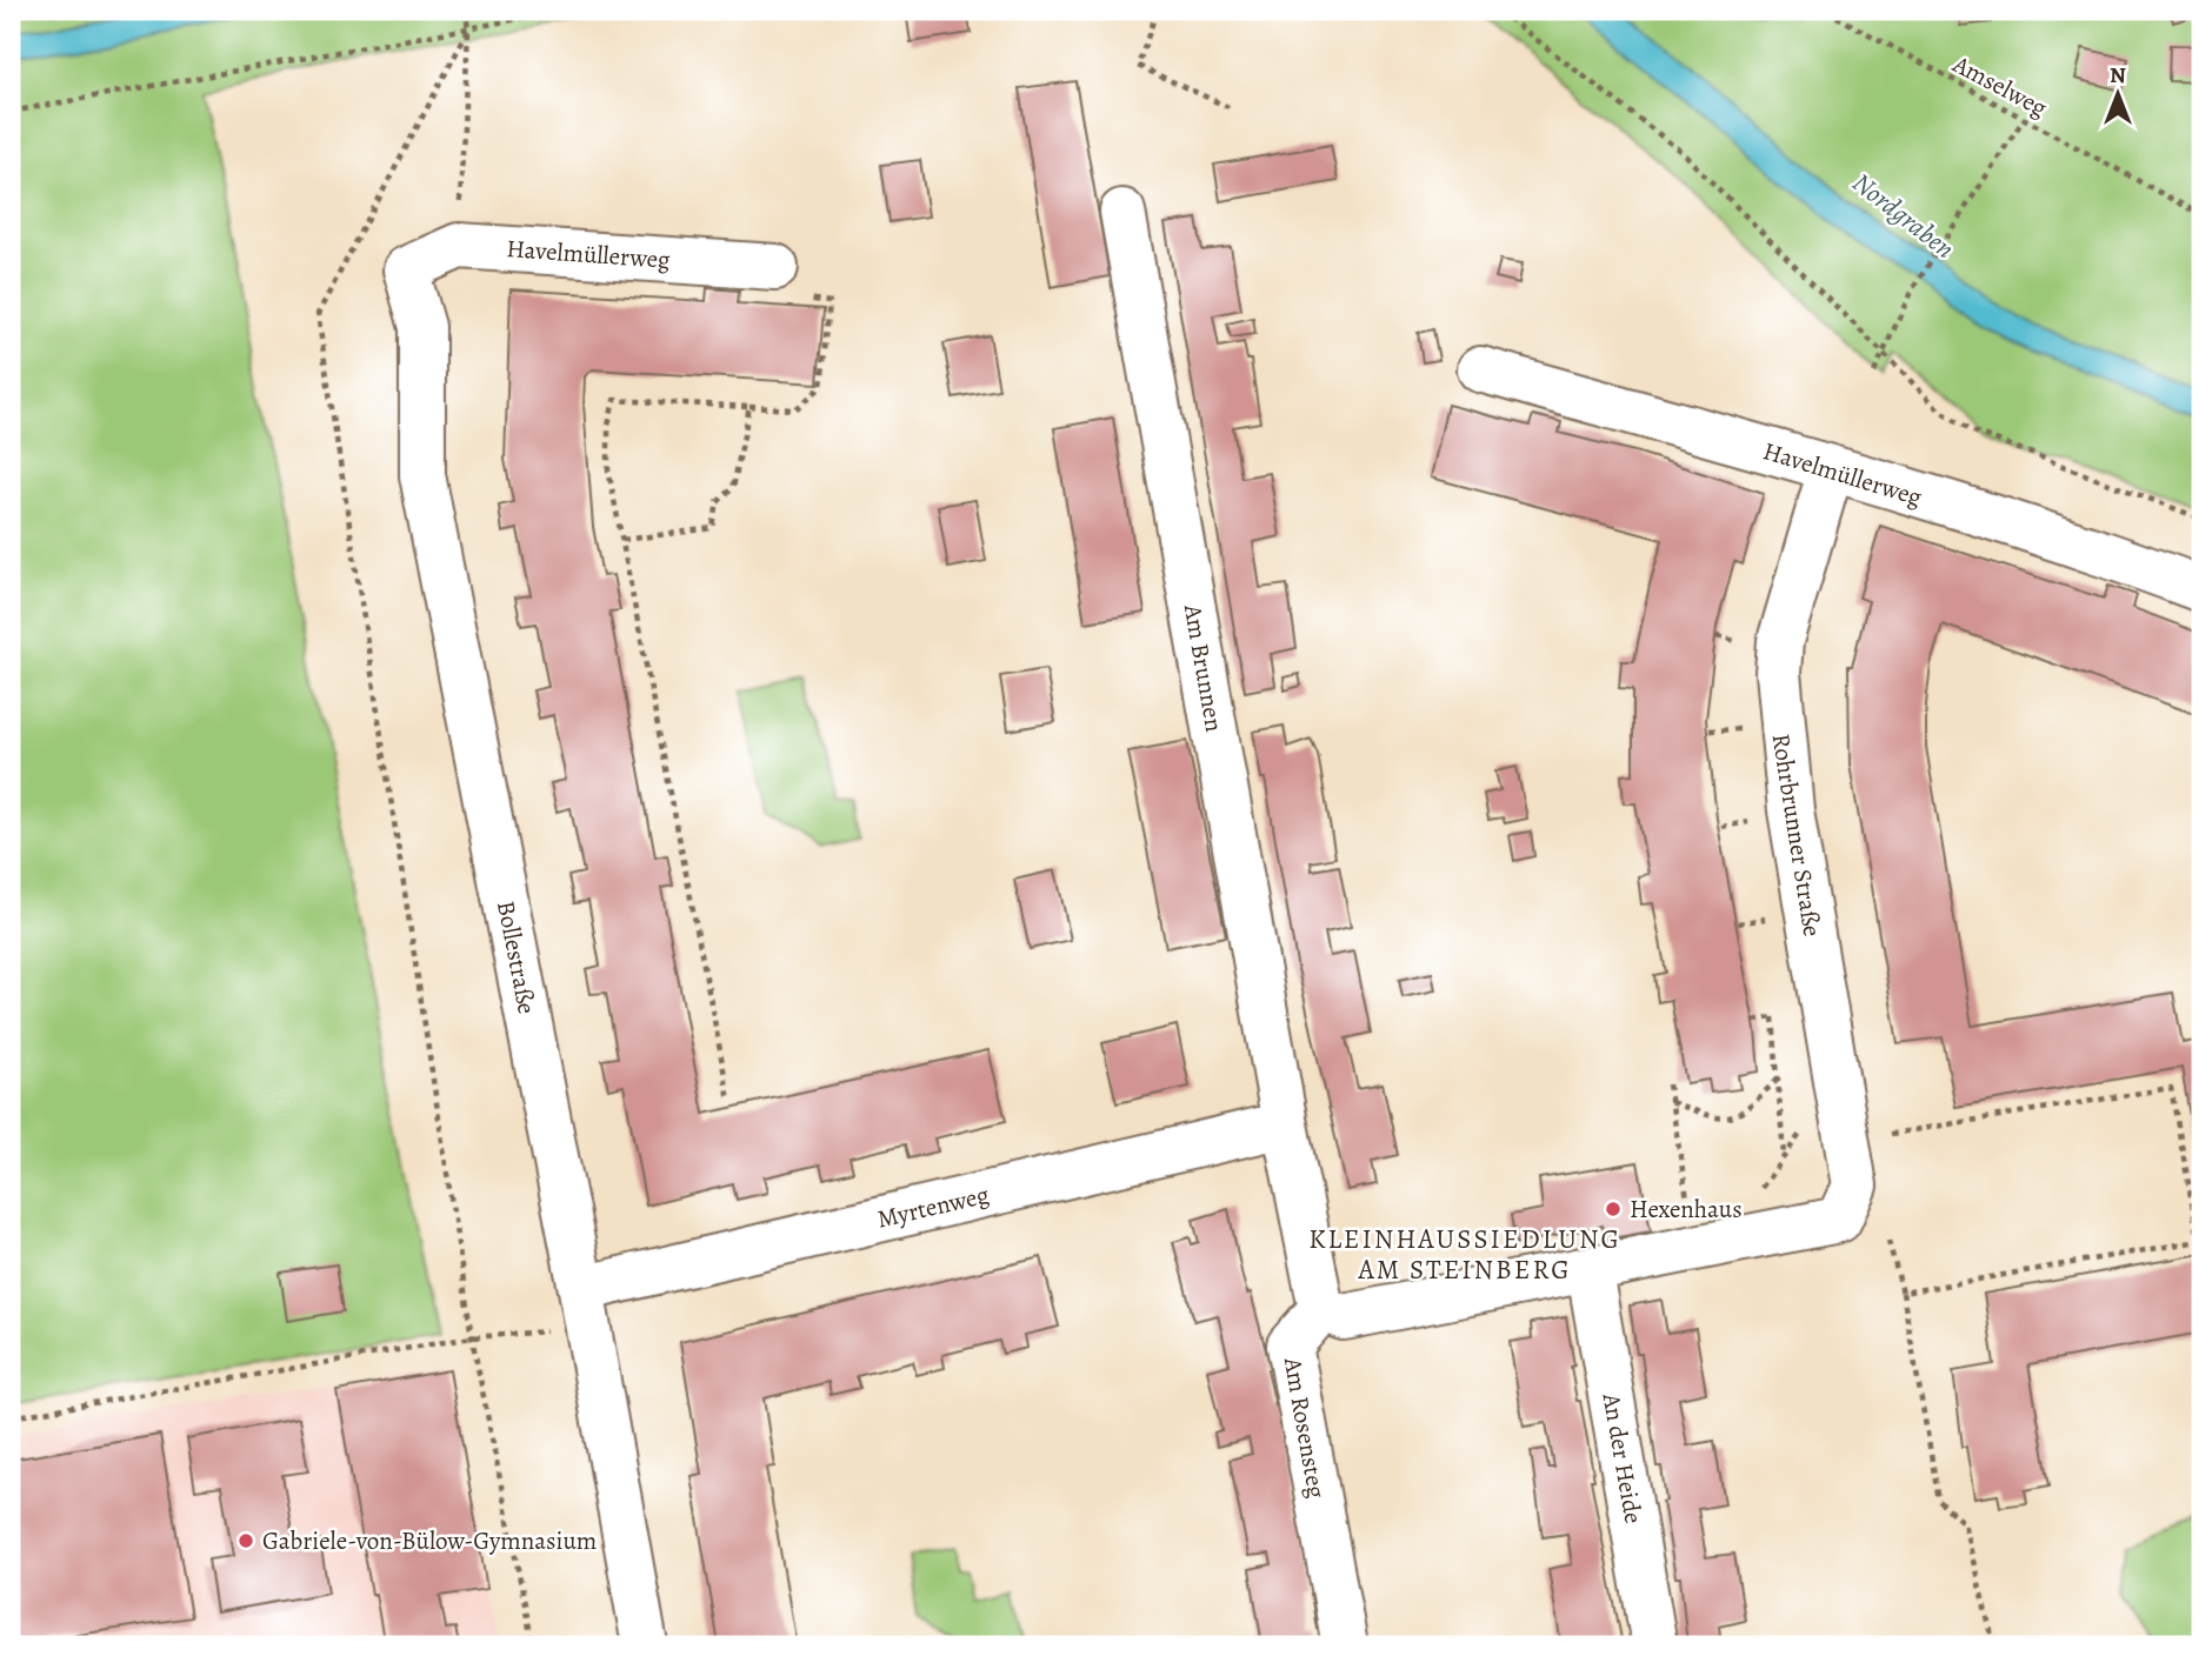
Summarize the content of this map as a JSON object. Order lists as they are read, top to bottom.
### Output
{
  "streets": {
    "street": [
      "Havelmüllerweg",
      "Am Brunnen",
      "Rohrbrunner Straße",
      "Bollestraße",
      "Myrtenweg",
      "Am Rosensteg",
      "An der Heide"
    ],
    "path": ["Amselweg"]
  },
  "crossings": [
    ["Havelmüllerweg", "Rohrbrunner Straße"],
    ["Havelmüllerweg", "Bollestraße"],
    ["Am Brunnen", "Myrtenweg"],
    ["Rohrbrunner Straße", "An der Heide"],
    ["Bollestraße", "Myrtenweg"]
  ],
  "districts": ["KLEINHAUSSIEDLUNG AM STEINBERG"],
  "water": ["Nordgraben"],
  "places": ["Hexenhaus", "Gabriele-von-Bülow-Gymnasium"],
  "north": "top"
}
